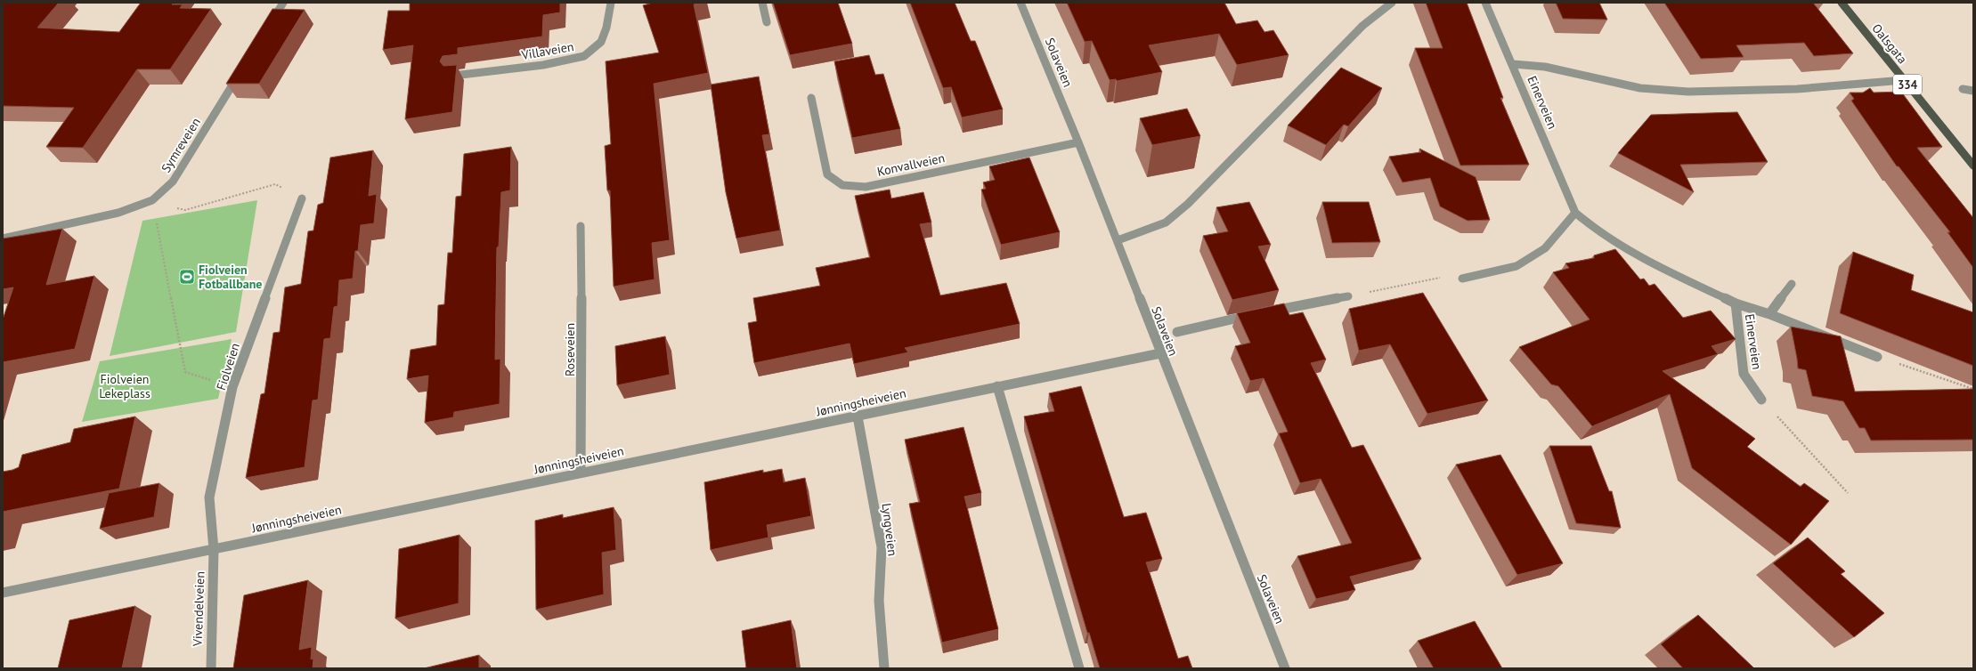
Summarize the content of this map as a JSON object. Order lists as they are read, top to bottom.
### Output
{
  "streets": {
    "main road": ["Oalsgata", "334"],
    "street": [
      "Villaveien",
      "Solaveien",
      "Einerveien",
      "Symreveien",
      "Konvallveien",
      "Roseveien",
      "Fiolveien",
      "Jønningsheiveien",
      "Lyngveien",
      "Vivendelveien"
    ]
  },
  "crossings": [
    ["Solaveien", "Konvallveien"],
    ["Solaveien", "Jønningsheiveien"],
    ["Roseveien", "Jønningsheiveien"],
    ["Fiolveien", "Jønningsheiveien"],
    ["Fiolveien", "Vivendelveien"],
    ["Jønningsheiveien", "Lyngveien"],
    ["Jønningsheiveien", "Vivendelveien"]
  ],
  "parks": ["Fiolveien Lekeplass"],
  "places": {
    "sports": ["Fiolveien Fotballbane"]
  }
}
